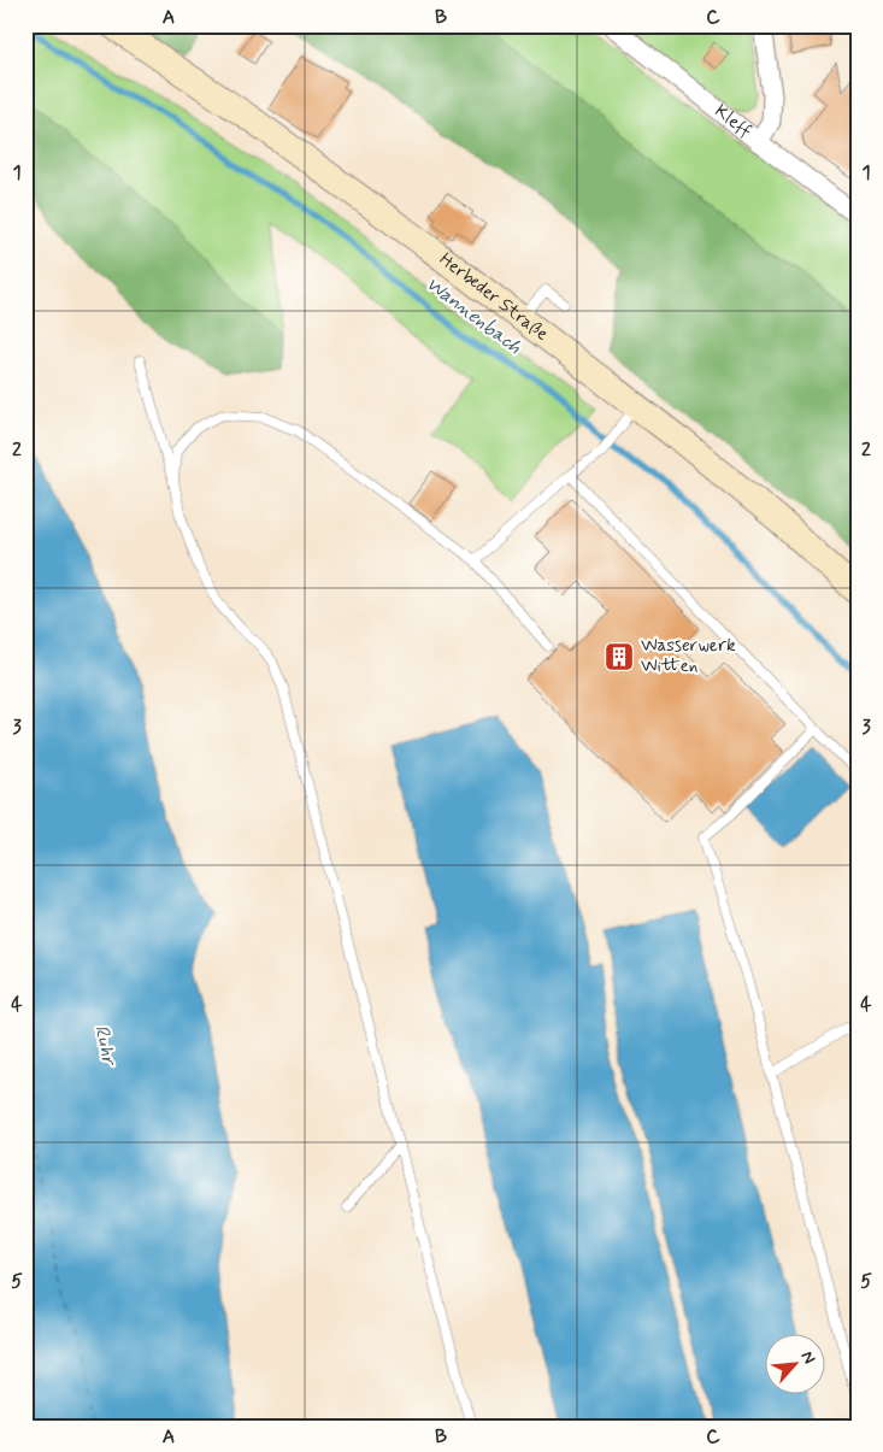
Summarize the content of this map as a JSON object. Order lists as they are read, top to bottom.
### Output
{
  "streets": {
    "main road": ["Herbeder Straße"],
    "street": ["Kleff"]
  },
  "water": ["Wannenbach", "Ruhr"],
  "places": {
    "building": ["Wasserwerk Witten"]
  },
  "north": "top right",
  "grid": {
    "columns": ["A", "B", "C"],
    "rows": [
      "1",
      "2",
      "3",
      "4",
      "5"
    ]
  }
}
